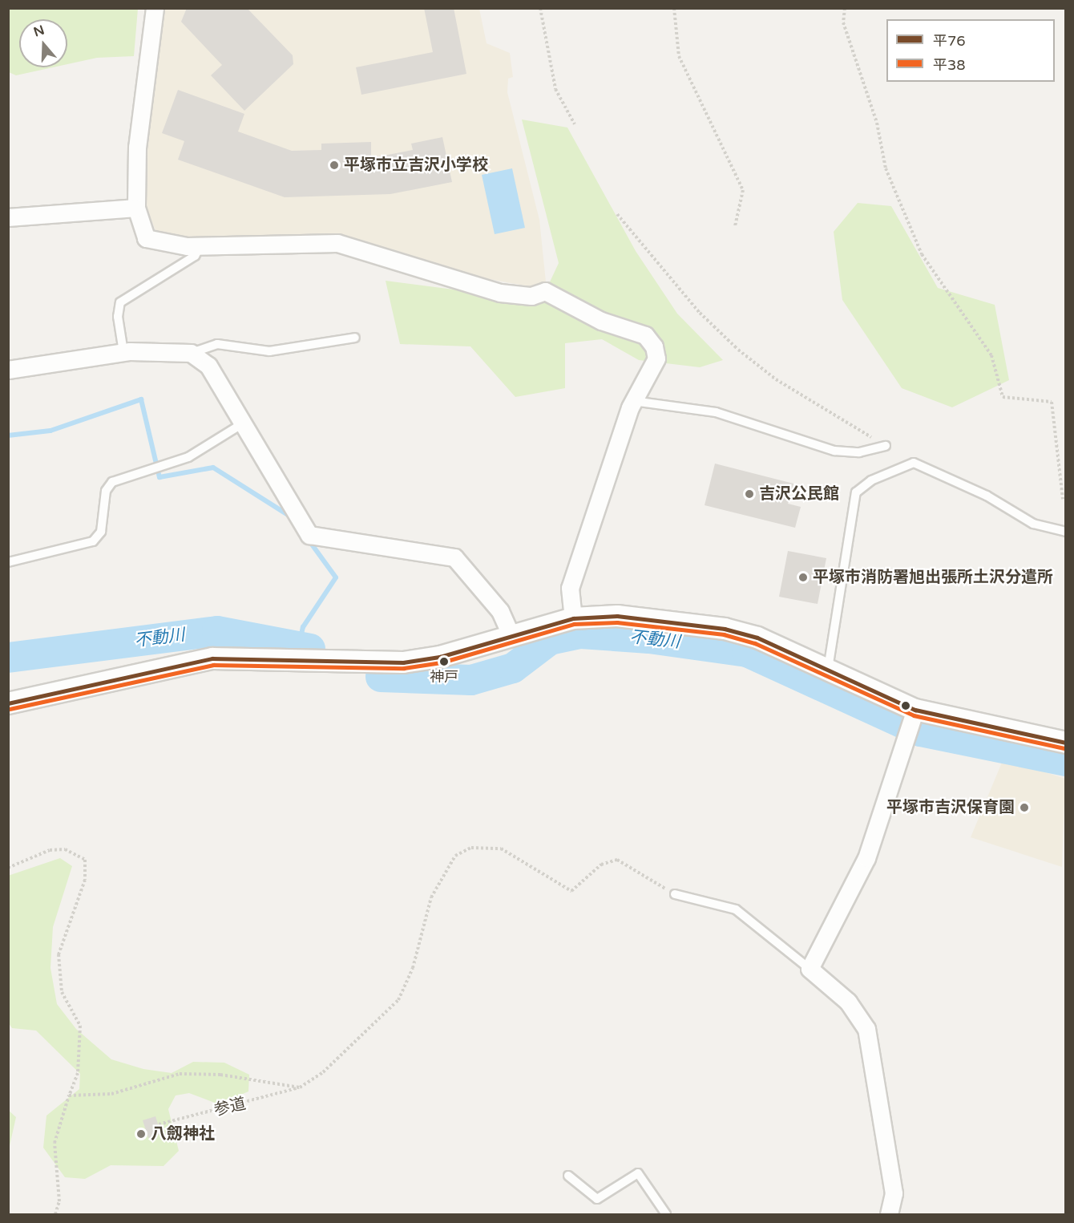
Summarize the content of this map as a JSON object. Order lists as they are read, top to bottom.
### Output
{
  "streets": {
    "path": ["参道"]
  },
  "water": ["不動川"],
  "places": [
    "平塚市立吉沢小学校",
    "吉沢公民館",
    "平塚市消防署旭出張所土沢分遣所",
    "神戸",
    "平塚市吉沢保育園",
    "八劔神社"
  ],
  "lines": ["transit line 平76", "transit line 平38"],
  "legend": ["平76", "平38"],
  "north": "top"
}
